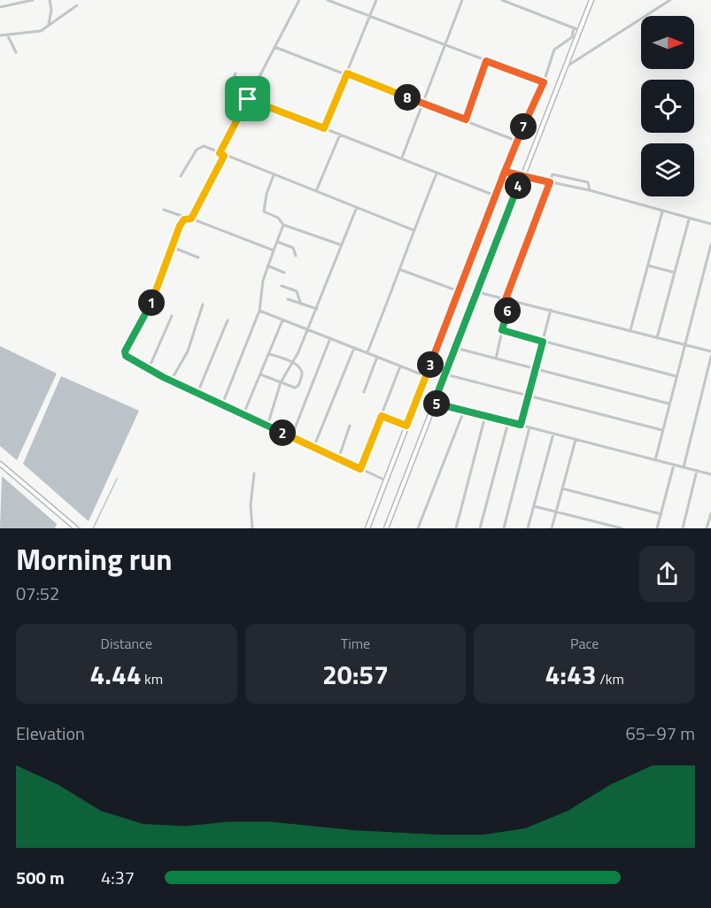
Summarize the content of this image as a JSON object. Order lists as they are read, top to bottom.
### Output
{
  "north": "right",
  "page": {
    "pins": [
      "8",
      "7",
      "4",
      "1",
      "6",
      "3",
      "5",
      "2"
    ],
    "heading": ["Morning run", "07:52"],
    "stats": [
      ["Distance", "4.44 km"],
      ["Time", "20:57"],
      ["Pace", "4:43 /km"]
    ],
    "chart": ["Elevation", "65–97 m"],
    "list": [
      {
        "name": "500 m",
        "note": "4:37"
      }
    ]
  }
}
